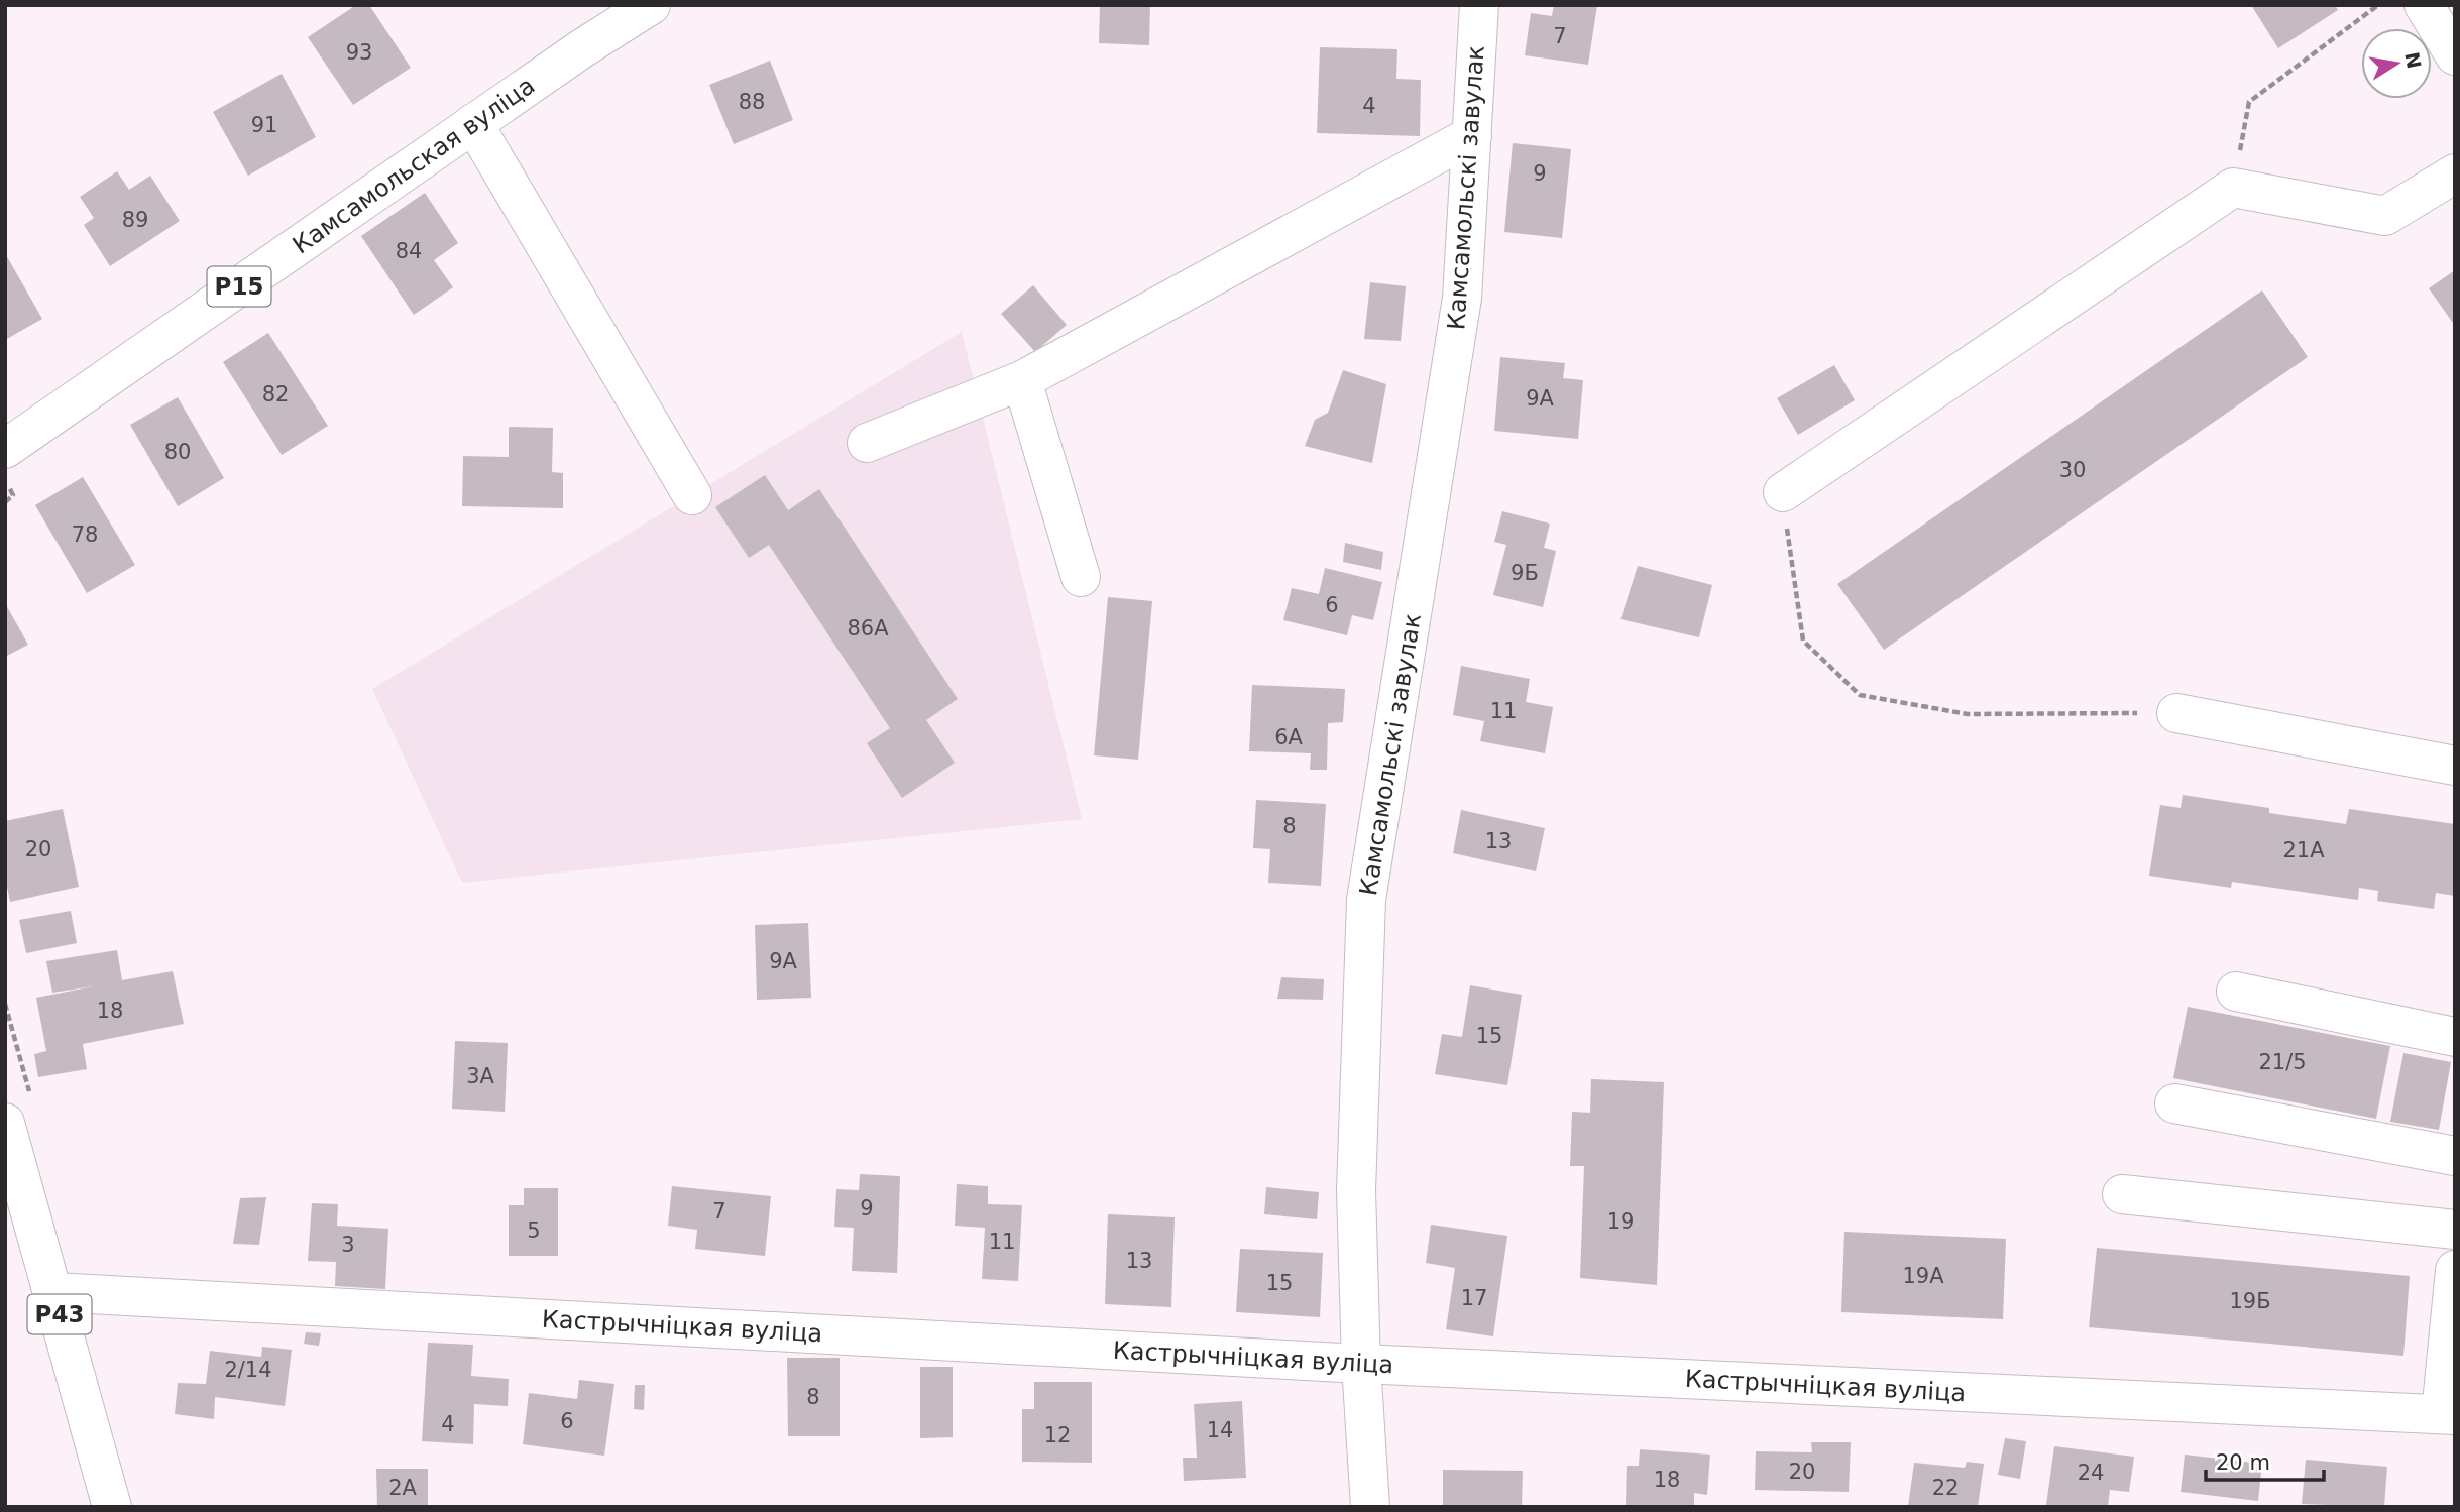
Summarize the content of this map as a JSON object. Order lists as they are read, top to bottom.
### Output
{
  "streets": {
    "street": [
      "Камсамольская вуліца",
      "Камсамольскі завулак",
      "Р15",
      "Р43",
      "Кастрычніцкая вуліца"
    ]
  },
  "crossings": [
    ["Камсамольскі завулак", "Кастрычніцкая вуліца"],
    ["Р43", "Кастрычніцкая вуліца"]
  ],
  "house_numbers": [
    "7",
    "93",
    "88",
    "4",
    "91",
    "9",
    "89",
    "84",
    "82",
    "9А",
    "80",
    "30",
    "78",
    "9Б",
    "6",
    "86А",
    "11",
    "6А",
    "8",
    "13",
    "20",
    "21А",
    "9А",
    "18",
    "15",
    "21/5",
    "3А",
    "9",
    "7",
    "19",
    "5",
    "11",
    "3",
    "13",
    "19А",
    "15",
    "17",
    "19Б",
    "2/14",
    "8",
    "6",
    "4",
    "14",
    "12",
    "20",
    "24",
    "18",
    "2А",
    "22"
  ],
  "scale_bar": "20 m",
  "north": "right"
}
